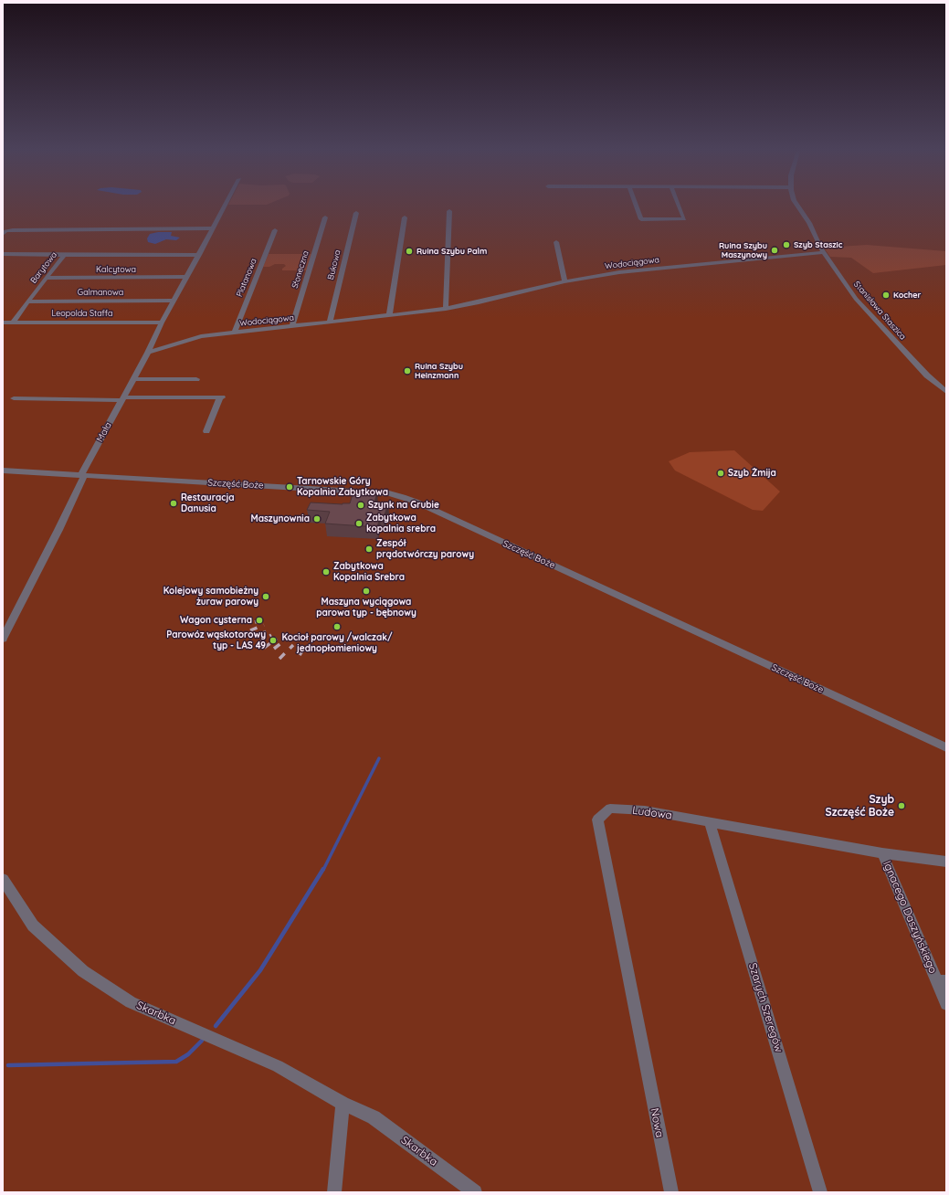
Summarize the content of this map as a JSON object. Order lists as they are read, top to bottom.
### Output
{
  "streets": {
    "street": [
      "Wodociągowa",
      "Bukowa",
      "Barytowa",
      "Kalcytowa",
      "Słoneczna",
      "Platanowa",
      "Galmanowa",
      "Stanisława Staszica",
      "Leopolda Staffa",
      "Mała",
      "Szczęść Boże",
      "Ludowa",
      "Ignacego Daszyńskiego",
      "Szarych Szeregów",
      "Skarbka",
      "Nowa"
    ]
  },
  "crossings": [
    ["Wodociągowa", "Bukowa"],
    ["Wodociągowa", "Słoneczna"],
    ["Wodociągowa", "Platanowa"],
    ["Wodociągowa", "Stanisława Staszica"],
    ["Wodociągowa", "Mała"],
    ["Barytowa", "Kalcytowa"],
    ["Barytowa", "Galmanowa"],
    ["Barytowa", "Leopolda Staffa"],
    ["Kalcytowa", "Mała"],
    ["Galmanowa", "Mała"],
    ["Leopolda Staffa", "Mała"],
    ["Mała", "Szczęść Boże"],
    ["Ludowa", "Ignacego Daszyńskiego"],
    ["Ludowa", "Szarych Szeregów"],
    ["Ludowa", "Nowa"]
  ],
  "places": [
    "Szyb Staszic",
    "Ruina Szybu Maszynowy",
    "Ruina Szybu Palm",
    "Kocher",
    "Ruina Szybu Heinzmann",
    "Szyb Żmija",
    "Tarnowskie Góry Kopalnia Zabytkowa",
    "Restauracja Danusia",
    "Szynk na Grubie",
    "Maszynownia",
    "Zabytkowa kopalnia srebra",
    "Zespół prądotwórczy parowy",
    "Zabytkowa Kopalnia Srebra",
    "Maszyna wyciągowa parowa typ - bębnowy",
    "Kolejowy samobieżny żuraw parowy",
    "Wagon cysterna",
    "Kocioł parowy /walczak/ jednopłomieniowy",
    "Parowóz wąskotorowy typ - LAS 49",
    "Szyb Szczęść Boże"
  ]
}
